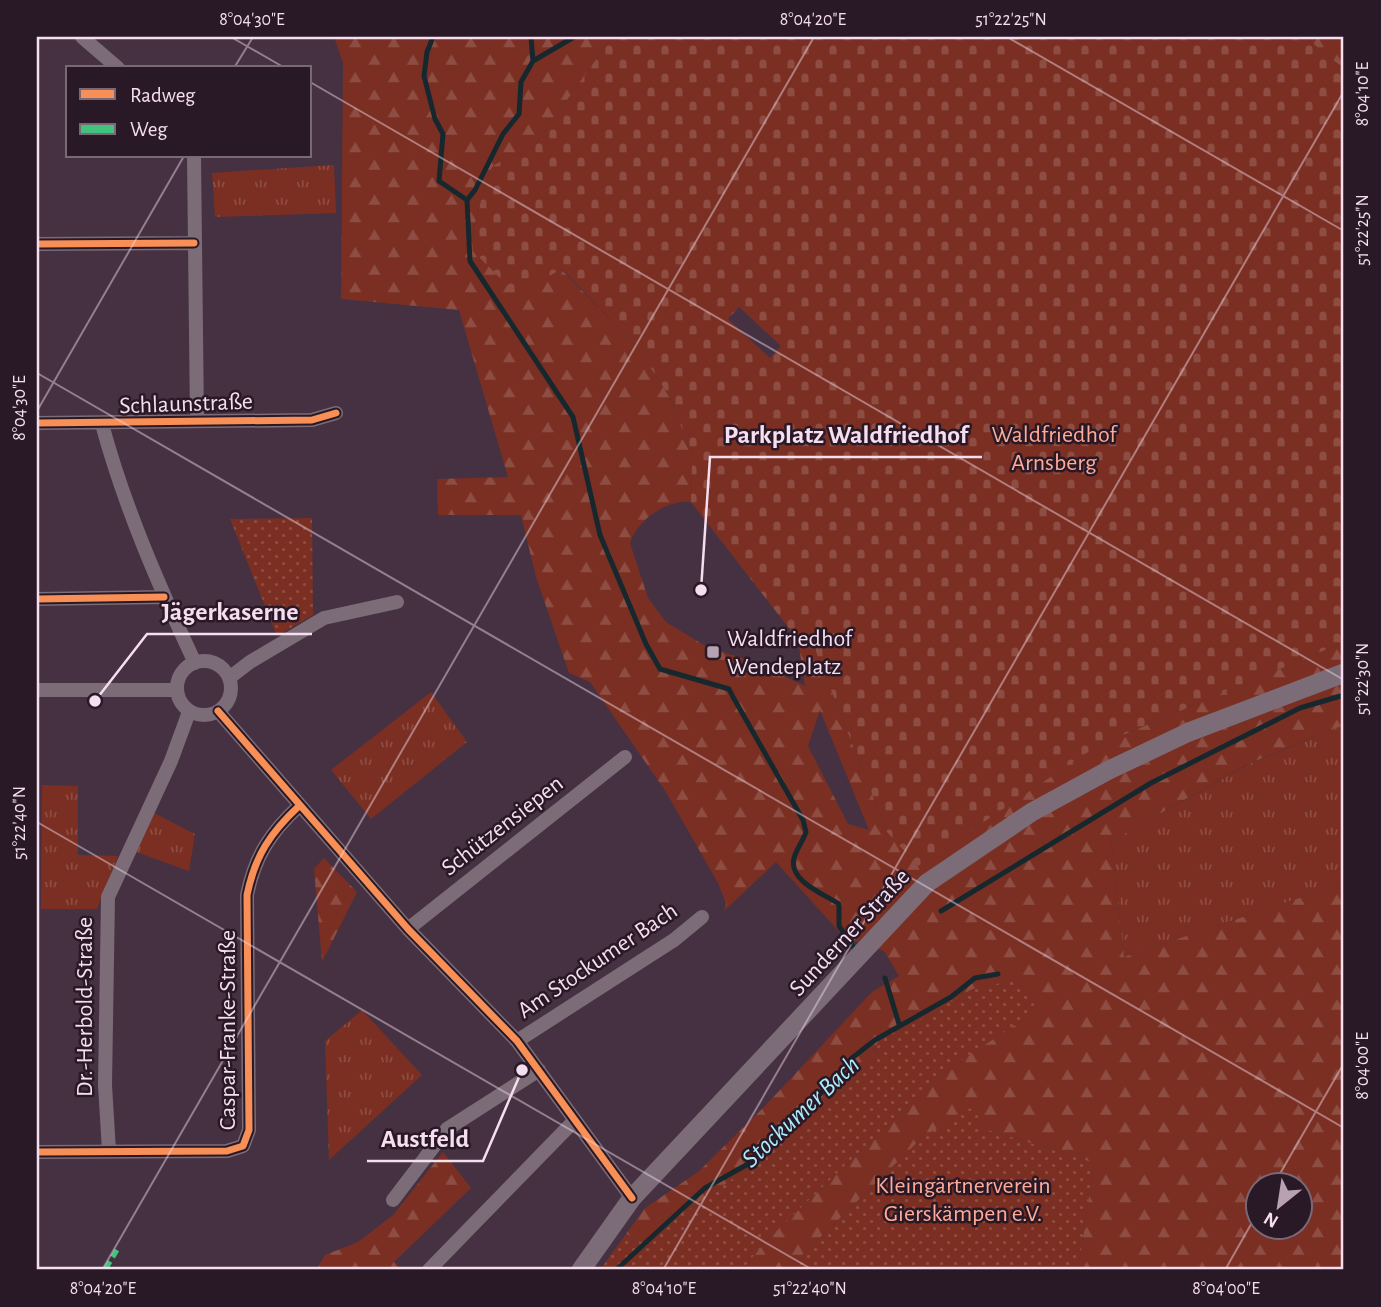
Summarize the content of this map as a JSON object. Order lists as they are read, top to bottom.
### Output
{
  "streets": {
    "main road": ["Sunderner Straße"],
    "street": [
      "Schlaunstraße",
      "Schützensiepen",
      "Am Stockumer Bach",
      "Dr.-Herbold-Straße",
      "Caspar-Franke-Straße"
    ]
  },
  "crossings": [
    ["Dr.-Herbold-Straße", "Caspar-Franke-Straße"]
  ],
  "water": ["Stockumer Bach"],
  "parks": ["Waldfriedhof Arnsberg", "Kleingärtnerverein Gierskämpen e.V."],
  "places": {
    "other": ["Parkplatz Waldfriedhof", "Jägerkaserne", "Austfeld"],
    "transit": ["Waldfriedhof Wendeplatz"]
  },
  "legend": ["Radweg", "Weg"],
  "north": "bottom left",
  "coordinates": [
    "8°04'30\"E",
    "8°04'20\"E",
    "51°22'25\"N",
    "8°04'10\"E",
    "51°22'30\"N",
    "51°22'40\"N",
    "8°04'00\"E"
  ]
}
